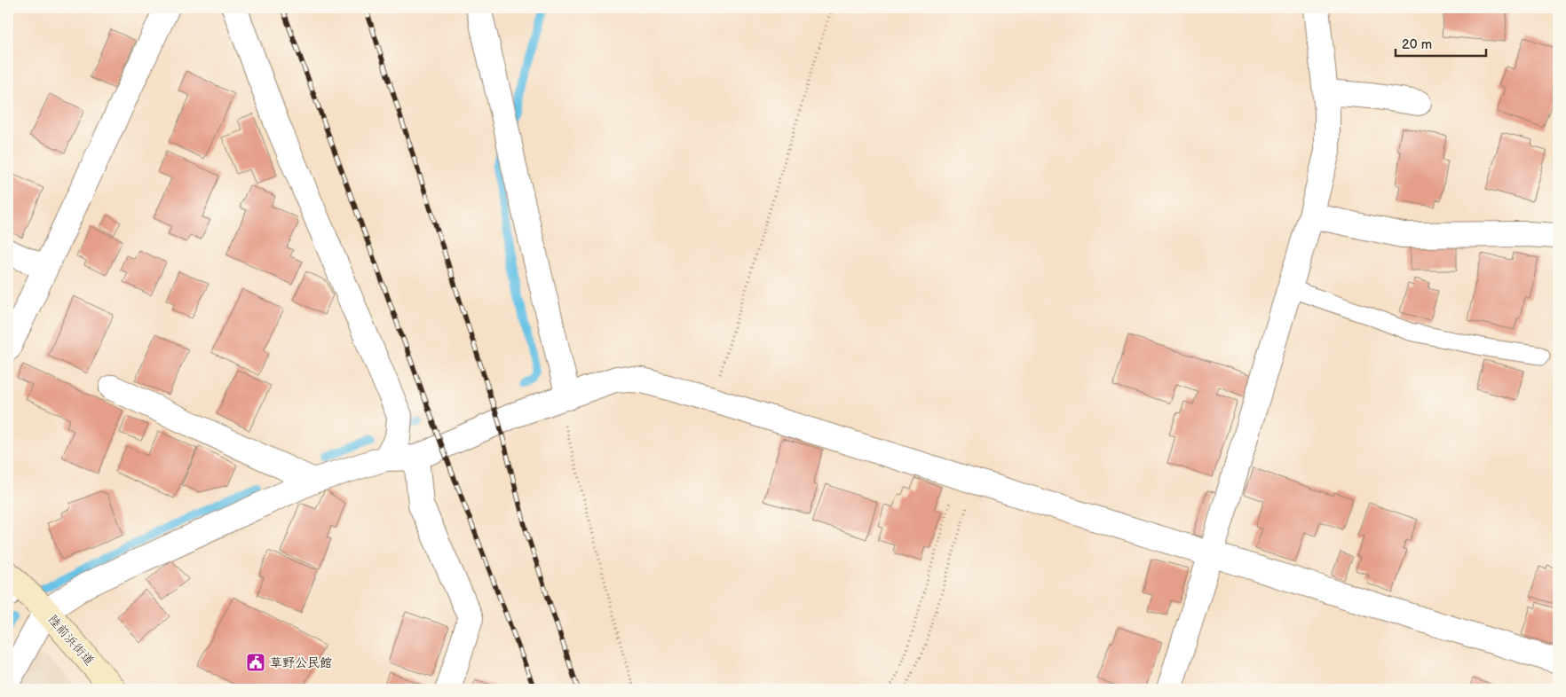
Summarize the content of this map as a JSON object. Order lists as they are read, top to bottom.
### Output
{
  "streets": {
    "street": ["陸前浜街道"]
  },
  "places": {
    "public building": ["草野公民館"]
  },
  "scale_bar": "20 m"
}
